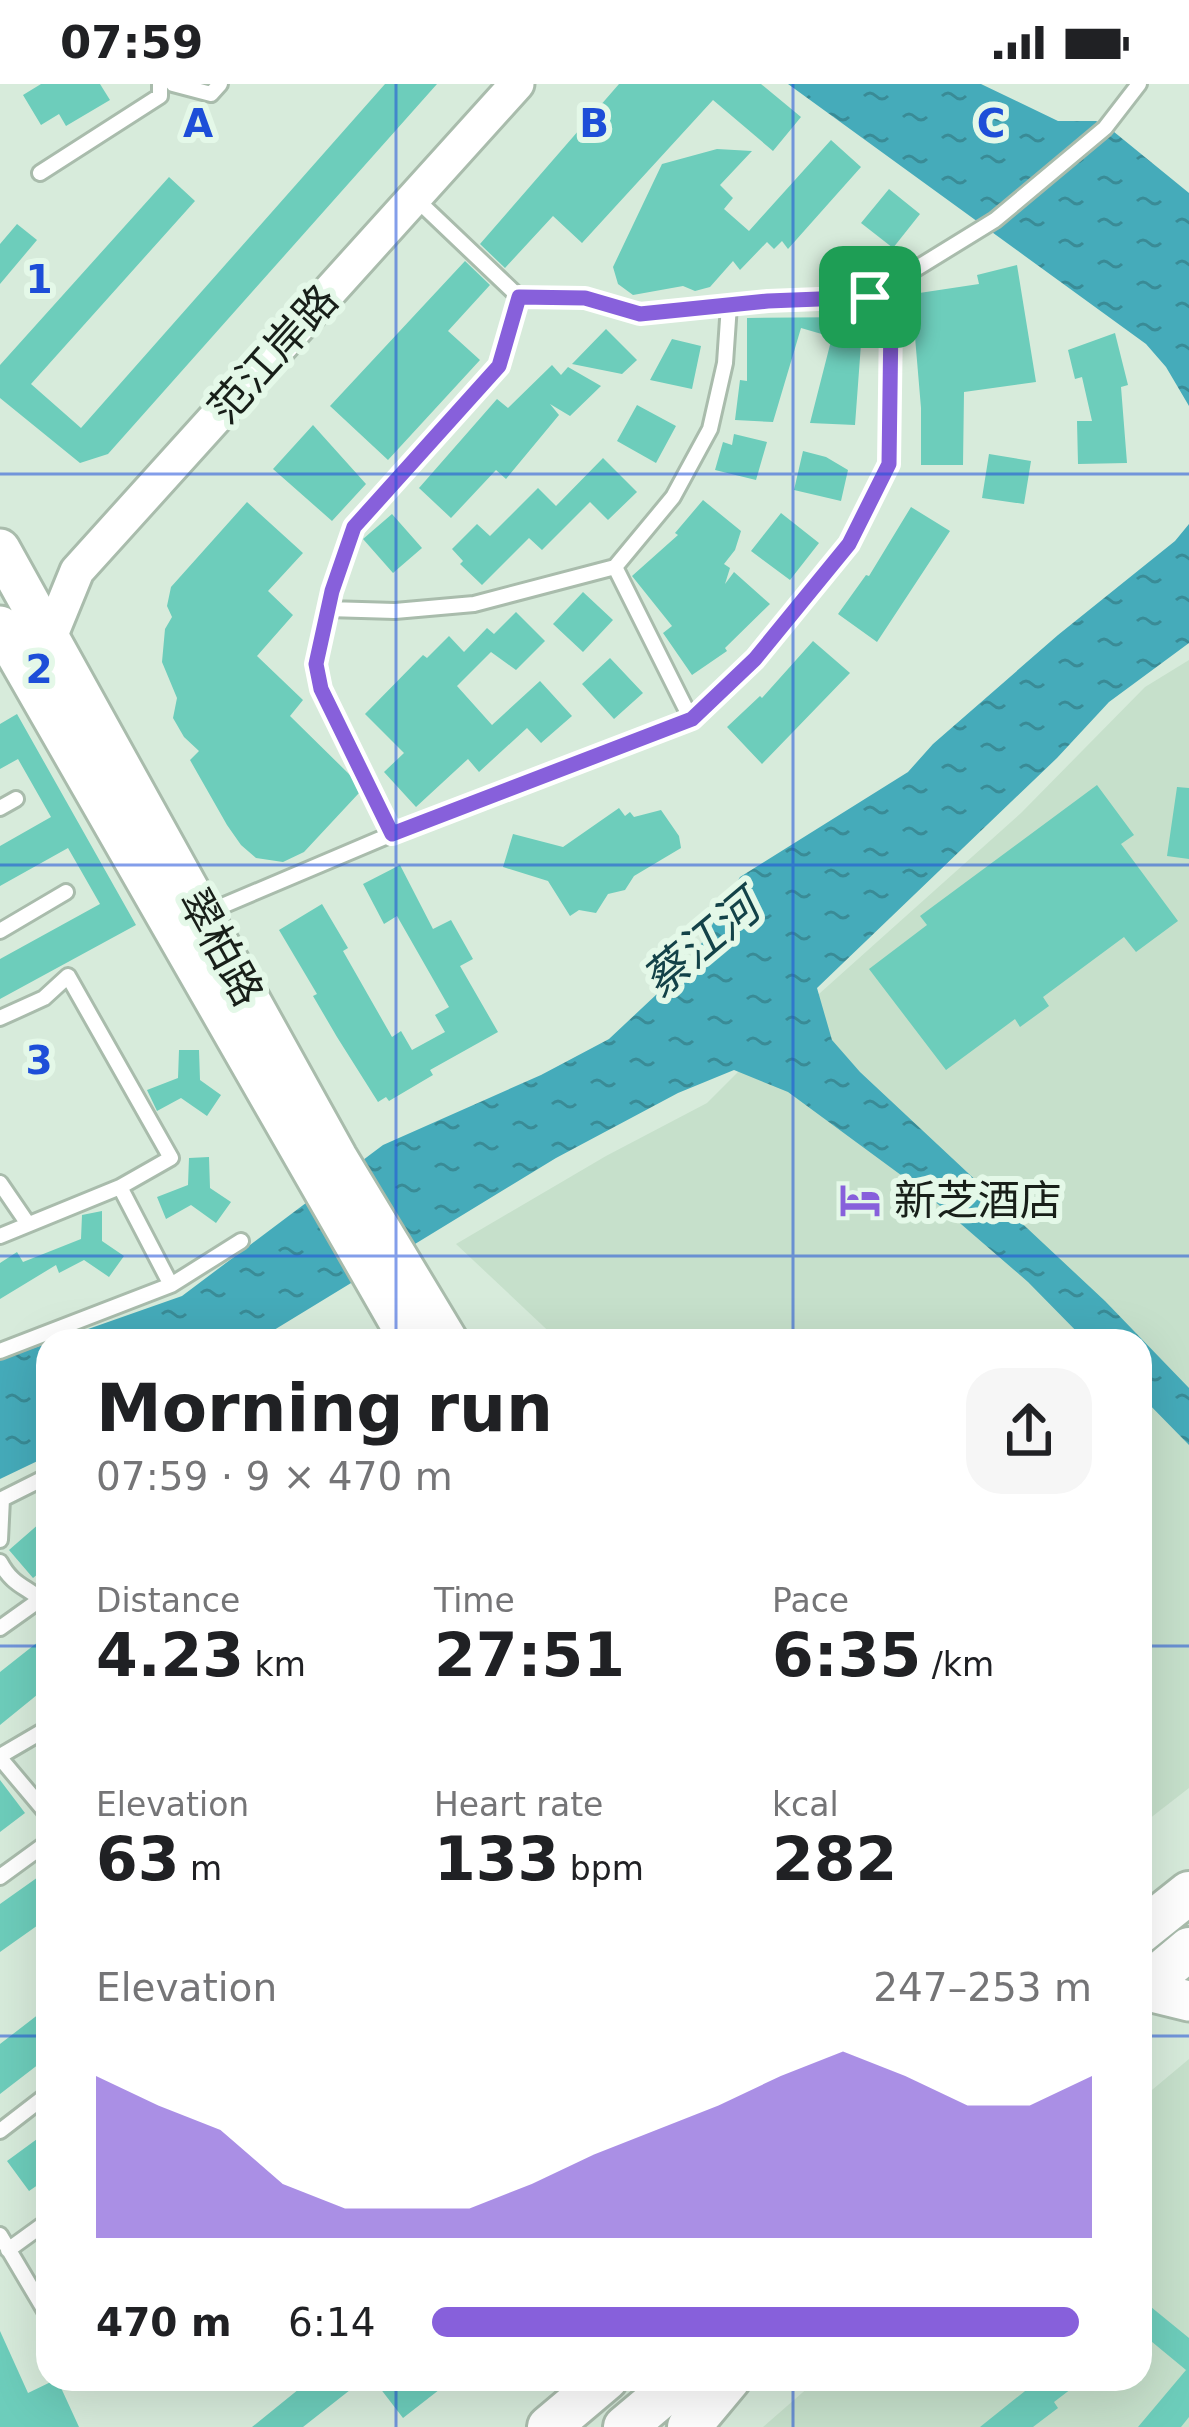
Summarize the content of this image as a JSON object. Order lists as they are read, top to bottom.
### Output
{
  "streets": {
    "main road": ["翠柏路"],
    "street": ["范江岸路"]
  },
  "crossings": [
    ["范江岸路", "翠柏路"]
  ],
  "water": ["蔡江河"],
  "places": {
    "hotel": ["新芝酒店"]
  },
  "page": {
    "status": "07:59",
    "heading": ["Morning run", "07:59 · 9 × 470 m"],
    "stats": [
      ["Distance", "4.23 km"],
      ["Time", "27:51"],
      ["Pace", "6:35 /km"],
      ["Elevation", "63 m"],
      ["Heart rate", "133 bpm"],
      ["kcal", "282"]
    ],
    "chart": ["Elevation", "247–253 m"],
    "list": [
      {
        "name": "470 m",
        "note": "6:14"
      }
    ]
  },
  "grid": {
    "columns": ["A", "B", "C"],
    "rows": ["1", "2", "3"]
  }
}
